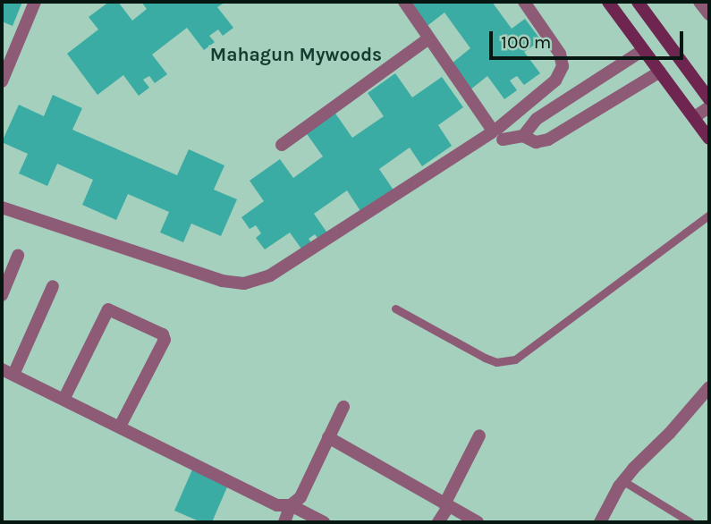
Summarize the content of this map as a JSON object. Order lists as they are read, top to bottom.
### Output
{
  "districts": ["Mahagun Mywoods"],
  "scale_bar": "100 m"
}
